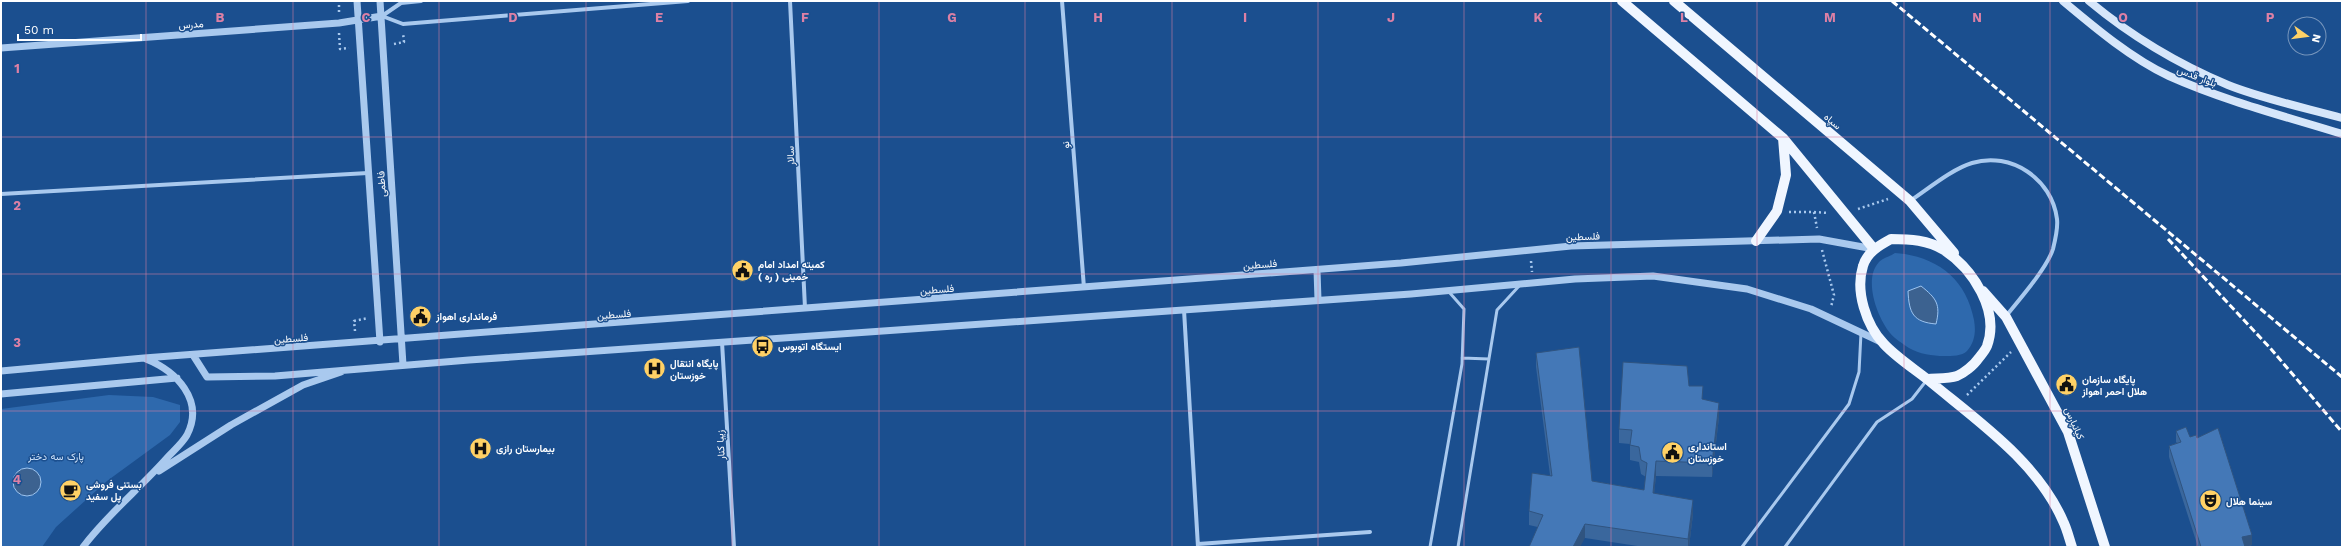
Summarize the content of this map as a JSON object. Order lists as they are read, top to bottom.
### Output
{
  "streets": {
    "main road": ["بلوار قدس", "سپاه", "کیانپارس"],
    "street": [
      "مدرس",
      "نو",
      "سالار",
      "فاطمی",
      "فلسطین",
      "زیبا کنار"
    ]
  },
  "crossings": [
    ["مدرس", "فاطمی"],
    ["سپاه", "فلسطین"],
    ["سپاه", "کیانپارس"],
    ["نو", "فلسطین"],
    ["سالار", "فلسطین"],
    ["فاطمی", "فلسطین"],
    ["فلسطین", "کیانپارس"]
  ],
  "parks": ["پارک سه دختر"],
  "places": {
    "public building": [
      "کمیته امداد امام خمینی ( ره )",
      "فرمانداری اهواز",
      "پایگاه سازمان هلال احمر اهواز",
      "استانداری خوزستان"
    ],
    "bus stop": ["ایستگاه اتوبوس"],
    "hospital": ["پایگاه انتقال خوزستان", "بیمارستان رازی"],
    "cafe": ["بستنی فروشی پل سفید"],
    "theatre": ["سینما هلال"]
  },
  "scale_bar": "50 m",
  "north": "right",
  "grid": {
    "columns": [
      "B",
      "C",
      "D",
      "E",
      "F",
      "G",
      "H",
      "I",
      "J",
      "K",
      "L",
      "M",
      "N",
      "O",
      "P"
    ],
    "rows": [
      "1",
      "2",
      "3",
      "4"
    ]
  }
}
